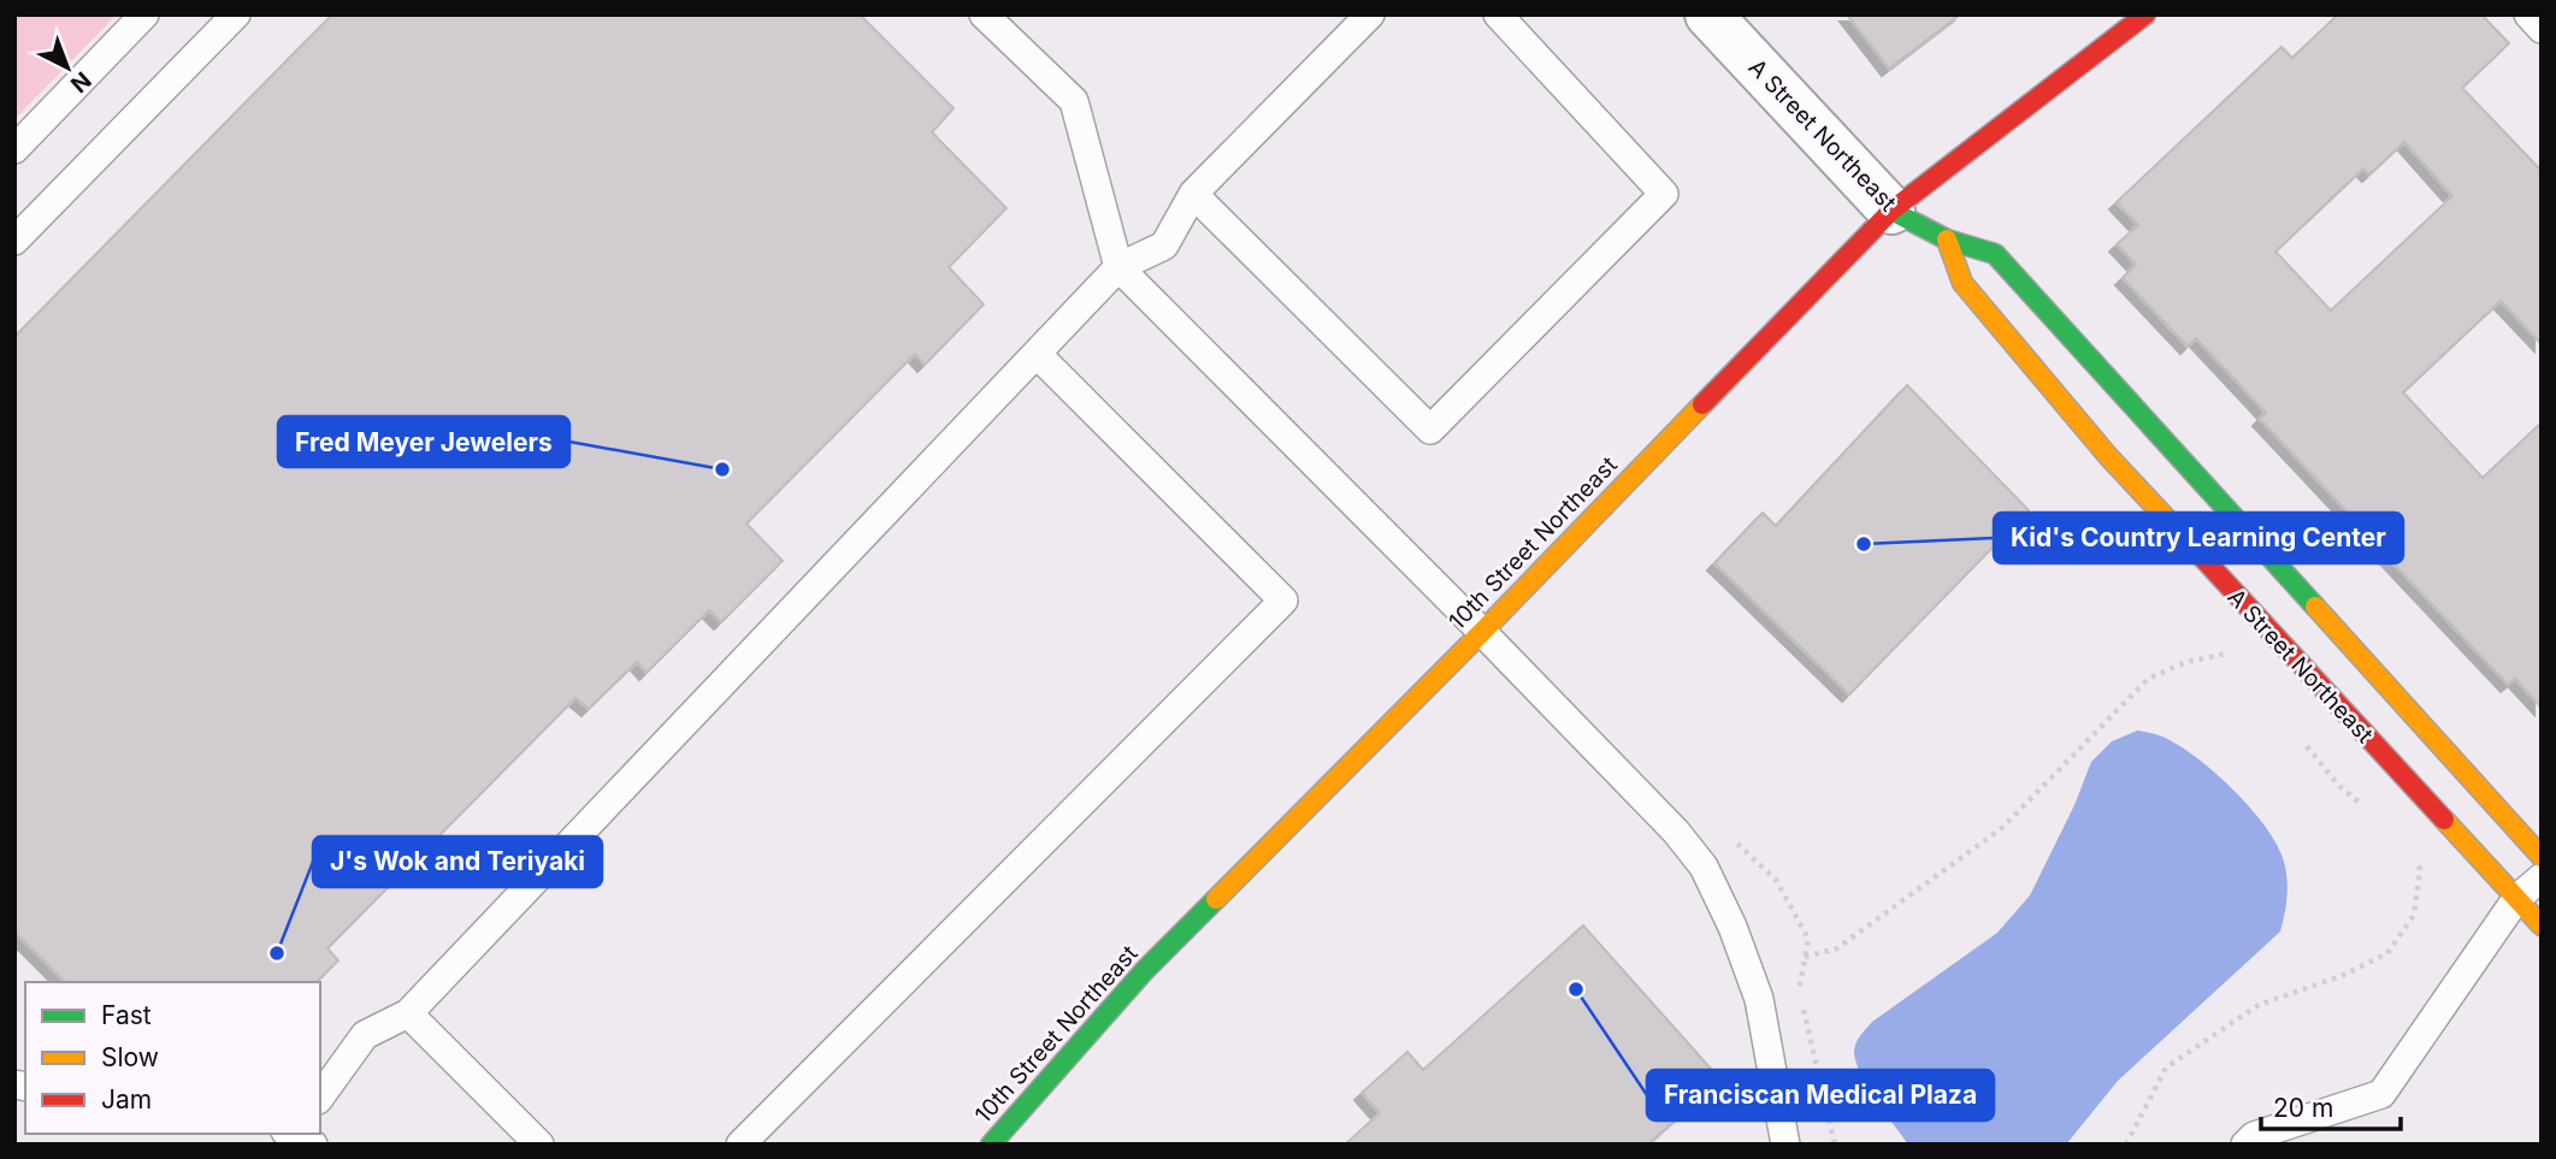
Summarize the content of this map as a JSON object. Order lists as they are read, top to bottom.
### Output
{
  "streets": {
    "street": ["A Street Northeast", "10th Street Northeast"]
  },
  "crossings": [
    ["A Street Northeast", "10th Street Northeast"]
  ],
  "places": [
    "Fred Meyer Jewelers",
    "Kid's Country Learning Center",
    "J's Wok and Teriyaki",
    "Franciscan Medical Plaza"
  ],
  "legend": ["Fast", "Slow", "Jam"],
  "scale_bar": "20 m",
  "north": "bottom right"
}
